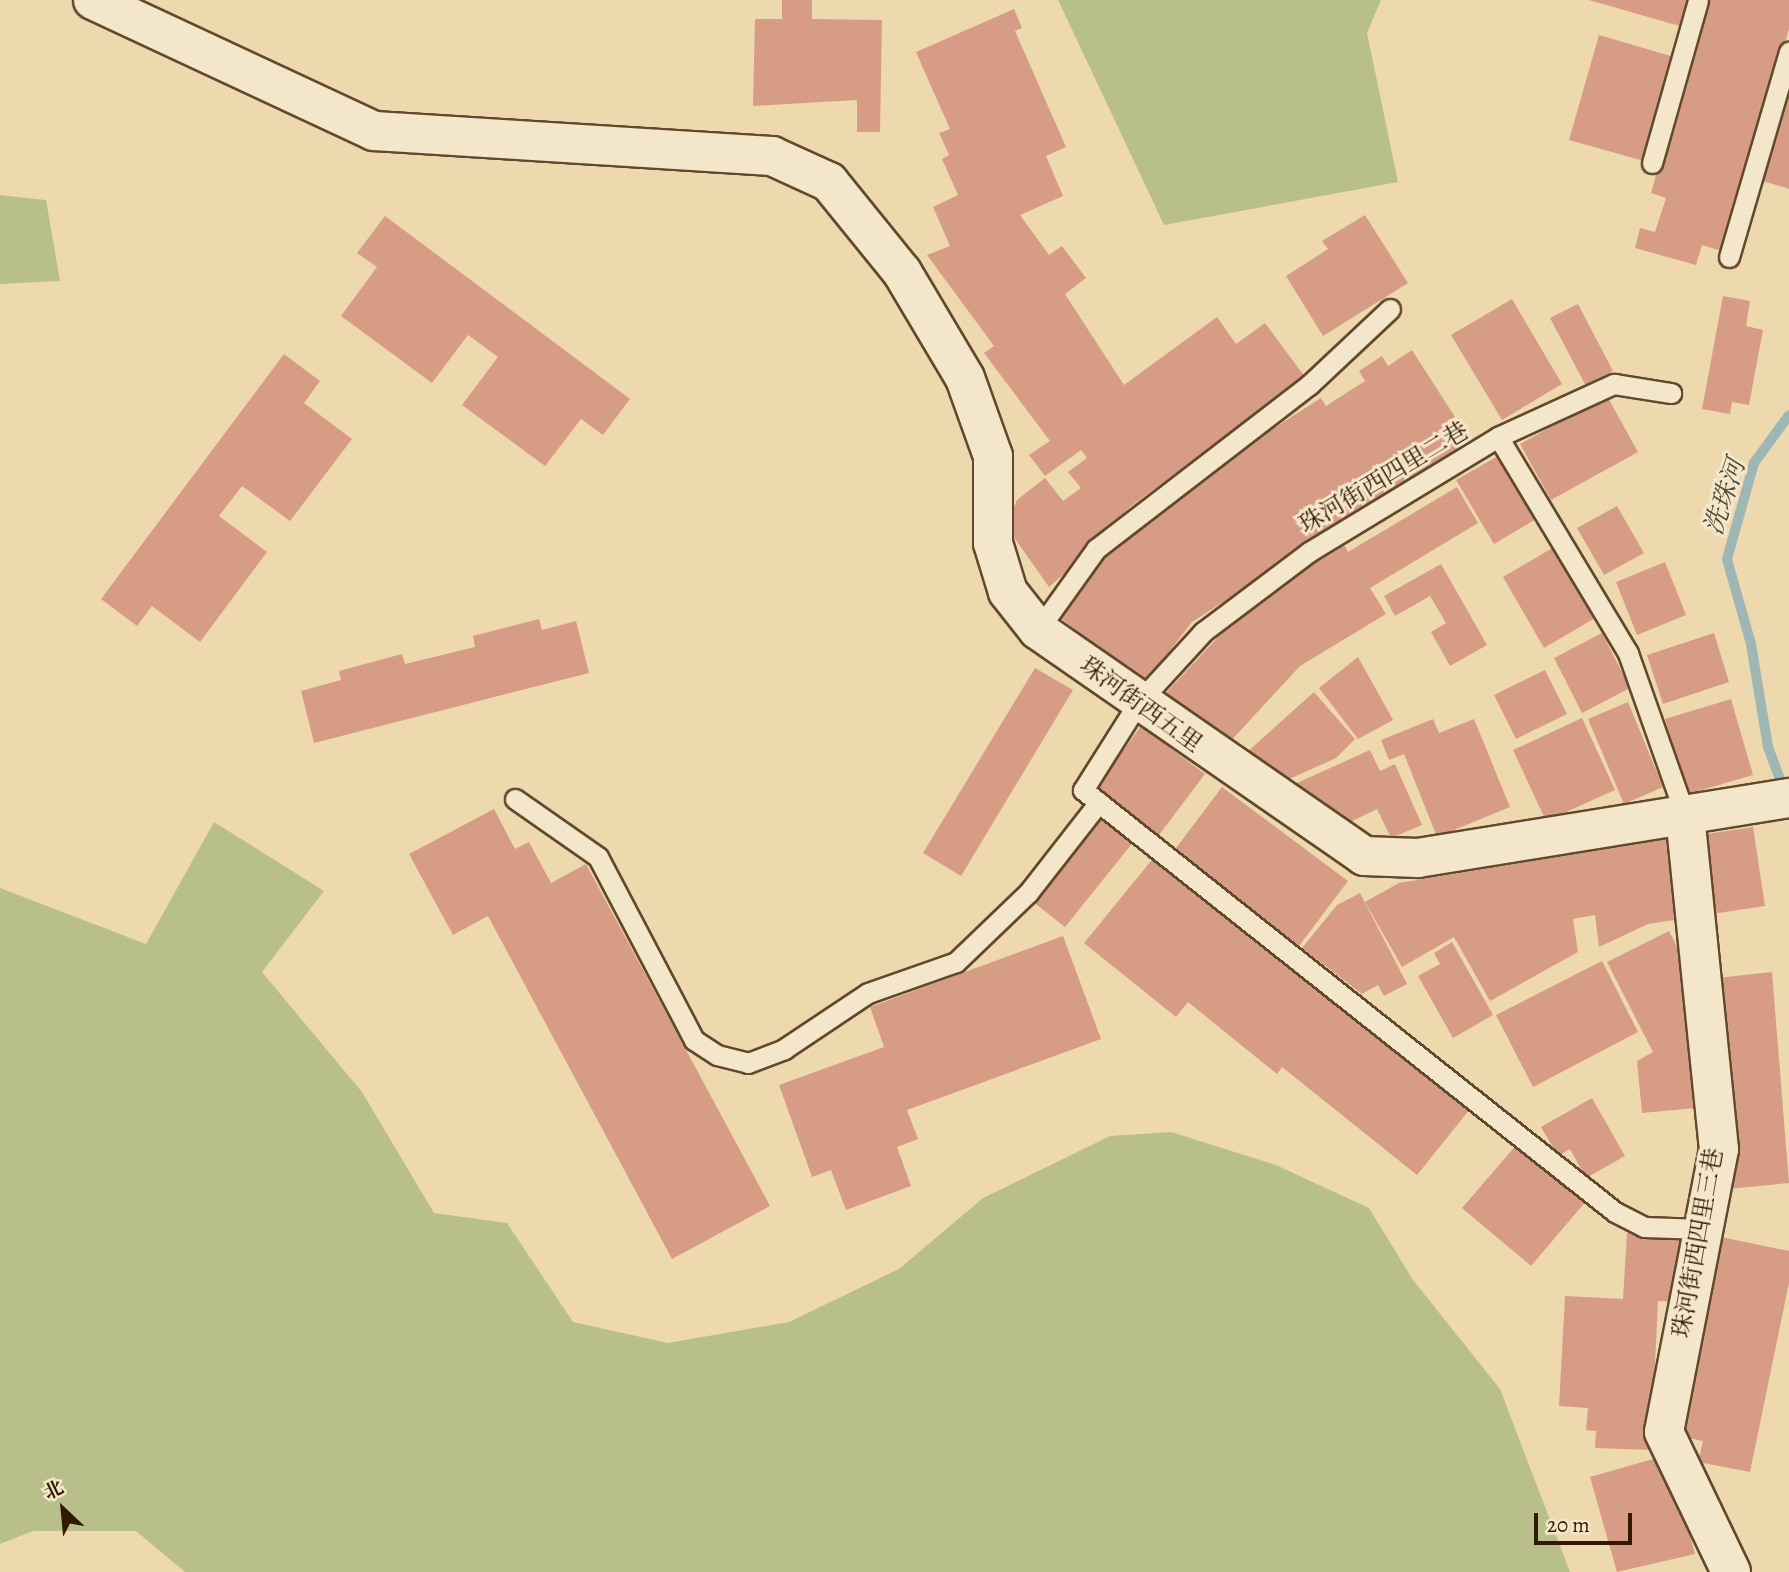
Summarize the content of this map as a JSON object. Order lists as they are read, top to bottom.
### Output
{
  "streets": {
    "street": ["珠河街西五里", "珠河街西四里三巷"],
    "lane": ["珠河街西四里二巷"]
  },
  "crossings": [
    ["珠河街西四里二巷", "珠河街西五里"],
    ["珠河街西四里二巷", "珠河街西四里三巷"],
    ["珠河街西五里", "珠河街西四里三巷"]
  ],
  "water": ["洗珠河"],
  "scale_bar": "20 m",
  "north": "top left"
}
